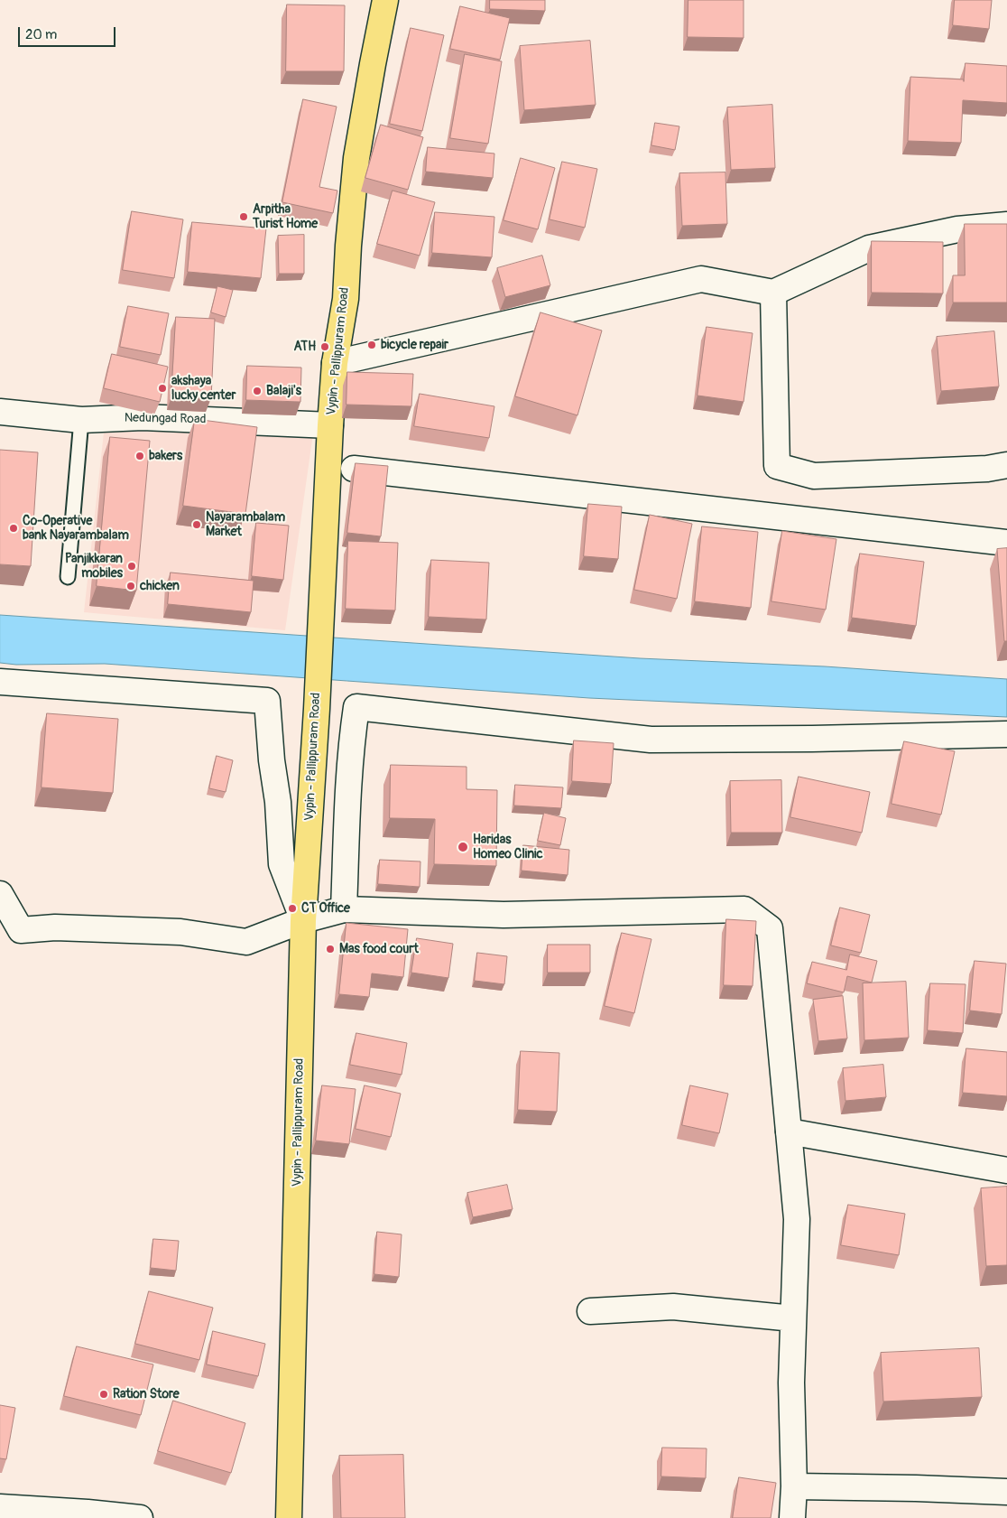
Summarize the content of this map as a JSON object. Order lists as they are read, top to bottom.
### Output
{
  "streets": {
    "main road": ["Vypin - Pallippuram Road"],
    "street": ["Nedungad Road"]
  },
  "crossings": [
    ["Vypin - Pallippuram Road", "Nedungad Road"]
  ],
  "places": [
    "Arpitha Turist Home",
    "bicycle repair",
    "ATH",
    "akshaya lucky center",
    "Balaji's",
    "bakers",
    "Nayarambalam Market",
    "Co-Operative bank Nayarambalam",
    "Panjikkaran mobiles",
    "chicken",
    "Haridas Homeo Clinic",
    "CT Office",
    "Mas food court",
    "Ration Store"
  ],
  "scale_bar": "20 m"
}
